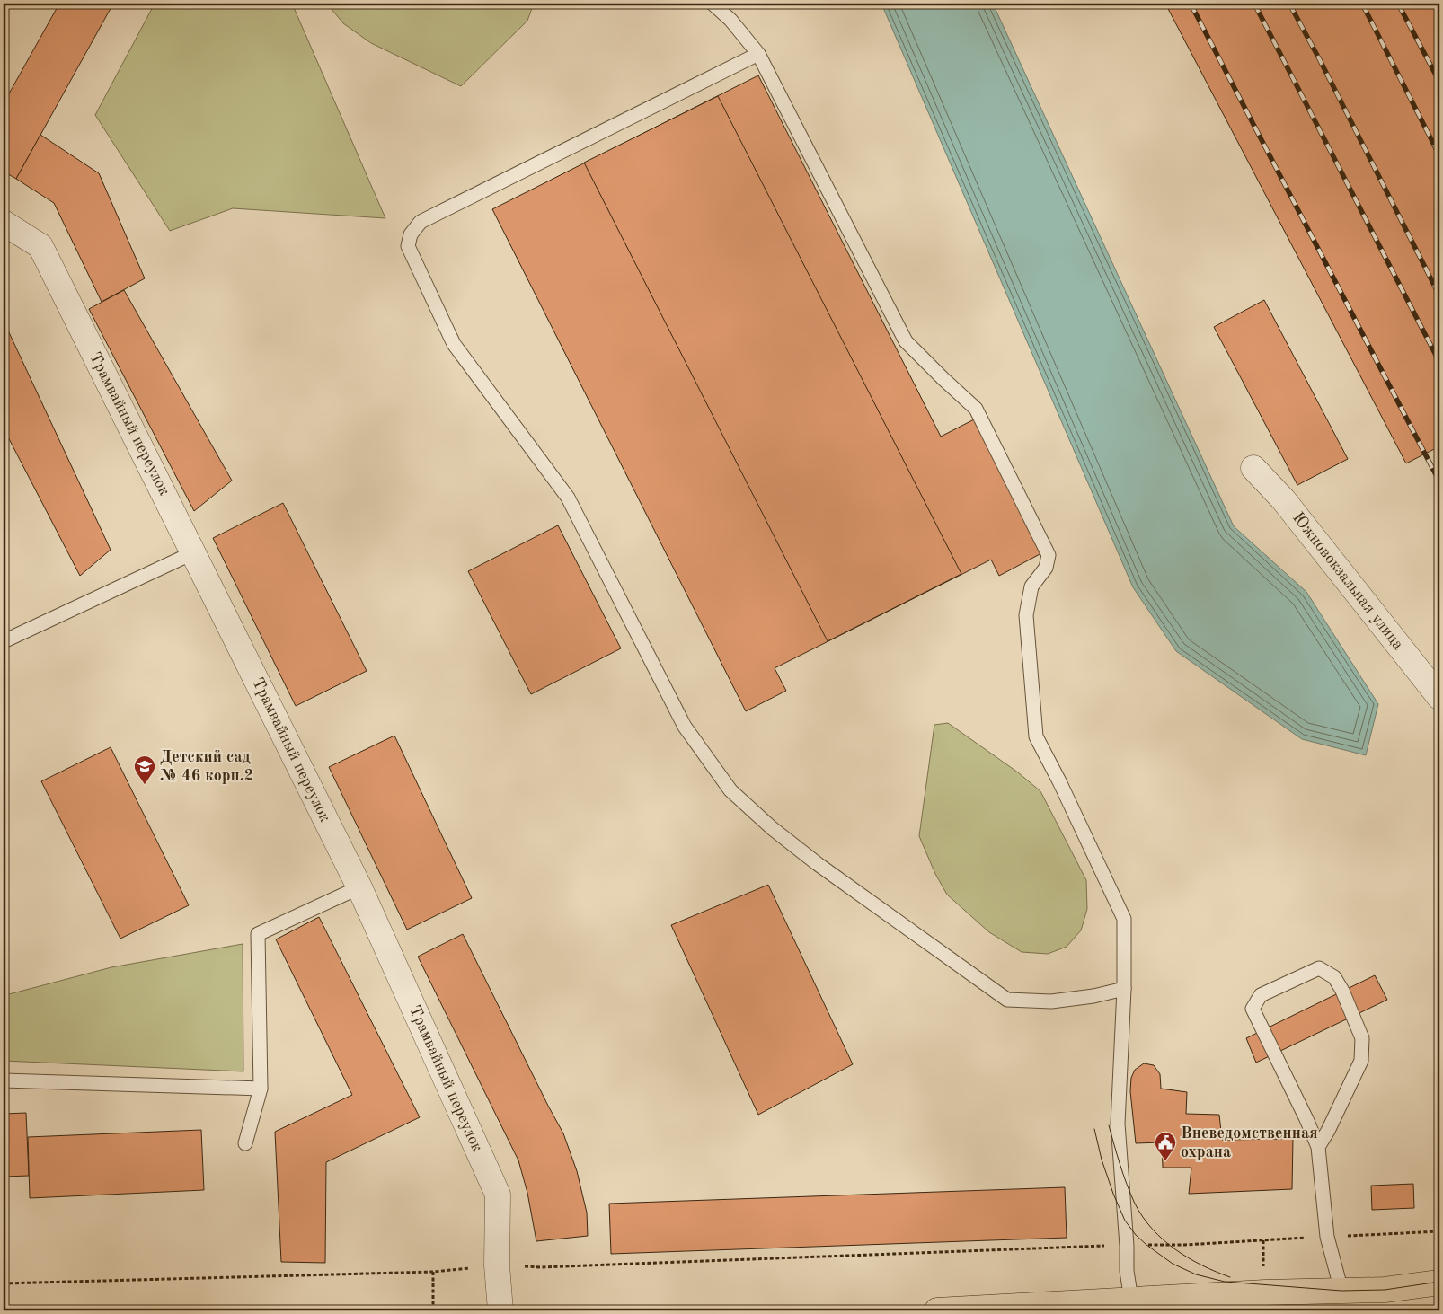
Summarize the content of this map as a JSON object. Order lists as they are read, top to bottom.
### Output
{
  "streets": {
    "street": ["Трамвайный переулок", "Южновокзальная улица"]
  },
  "places": {
    "school or university": ["Детский сад № 46 корп.2"],
    "public building": ["Вневедомственная охрана"]
  }
}
